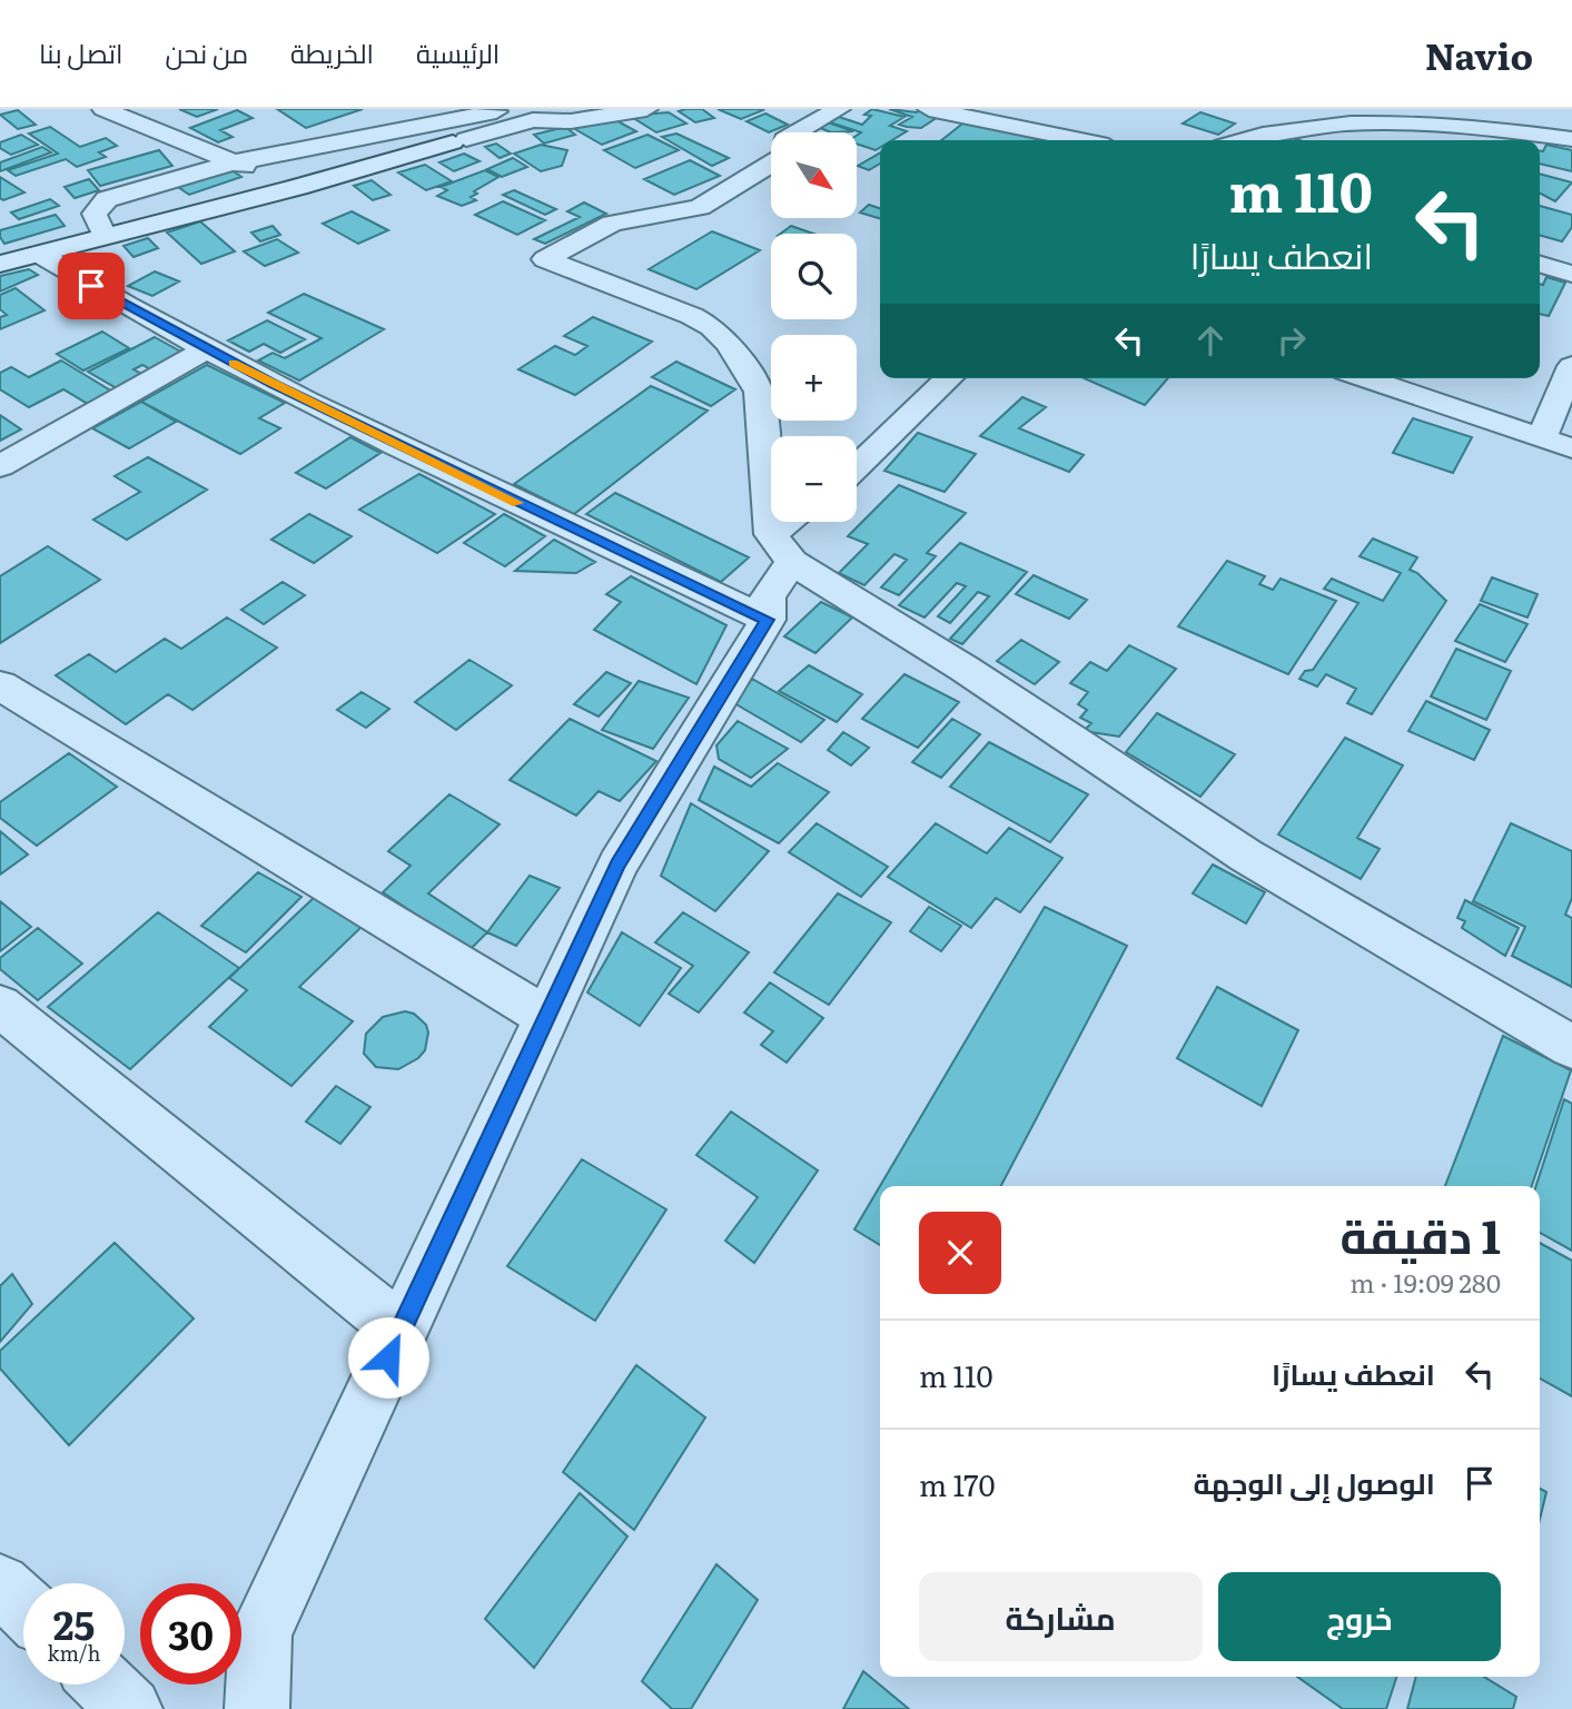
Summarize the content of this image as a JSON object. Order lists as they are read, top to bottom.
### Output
{
  "north": "bottom right",
  "page": {
    "header": "Navio",
    "nav": [
      "الرئيسية",
      "الخريطة",
      "من نحن",
      "اتصل بنا"
    ],
    "map_buttons": ["+", "−"],
    "turn": ["110 m", "انعطف يسارًا"],
    "heading": ["1 دقيقة", "280 m · 19:09"],
    "list": [
      {
        "name": "انعطف يسارًا",
        "value": "110 m"
      },
      {
        "name": "الوصول إلى الوجهة",
        "value": "170 m"
      }
    ],
    "buttons": ["خروج", "مشاركة"],
    "speed": "25 km/h",
    "limit": "30"
  }
}
